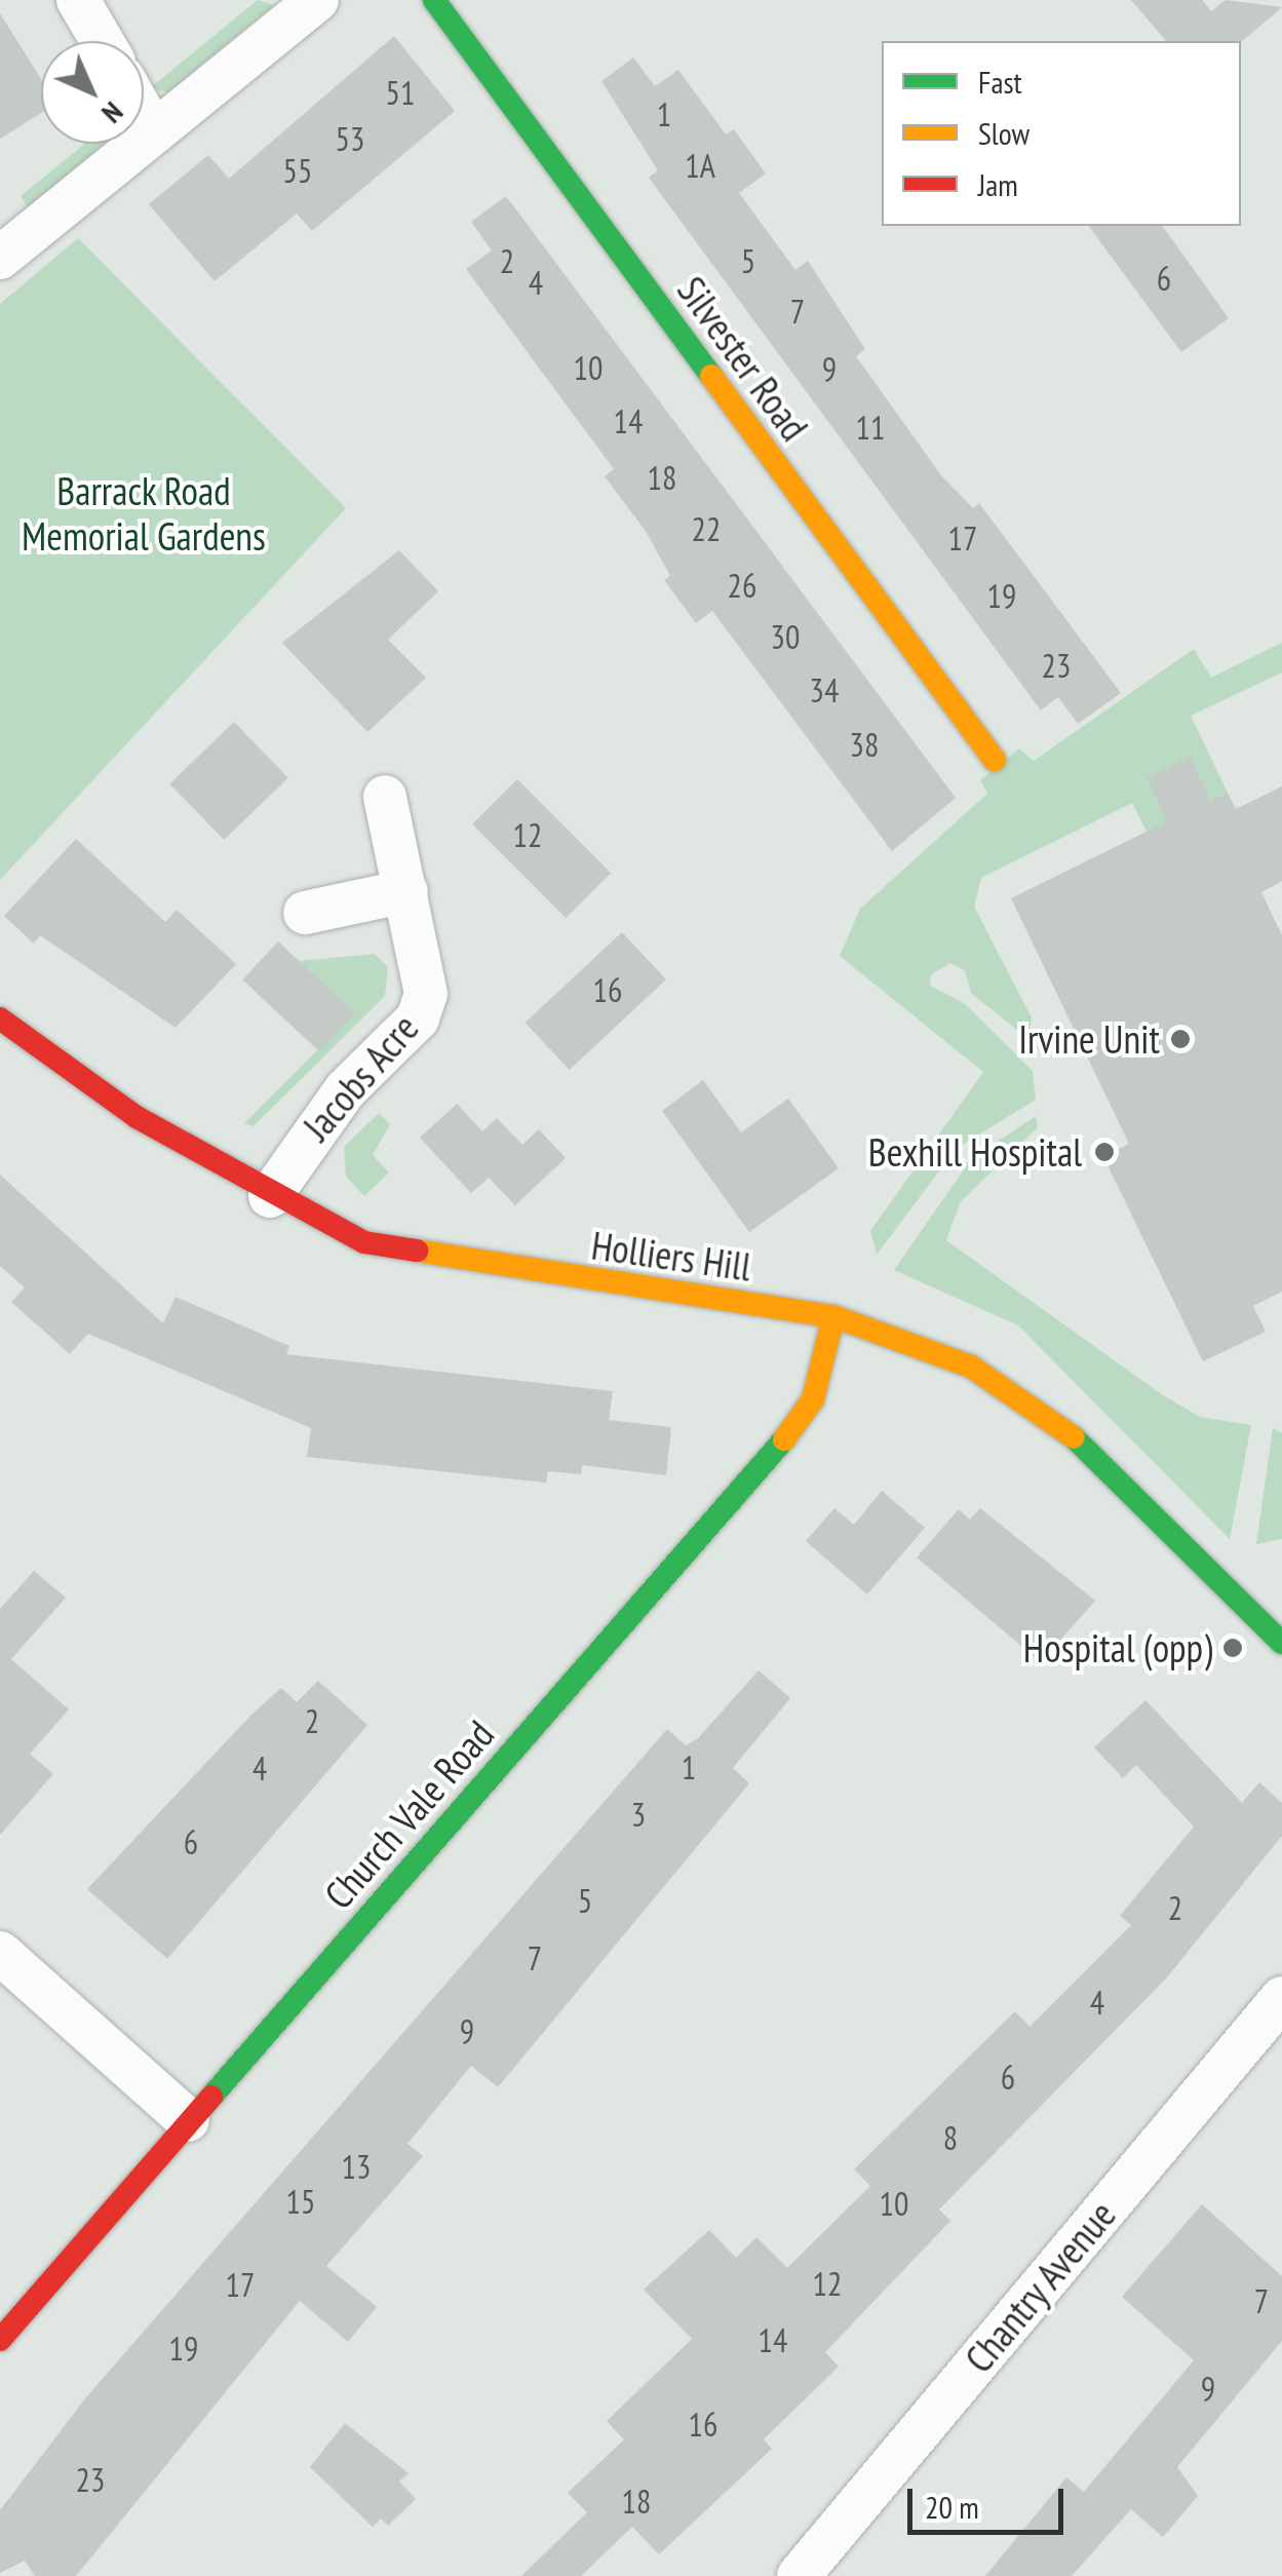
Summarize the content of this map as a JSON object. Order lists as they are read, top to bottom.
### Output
{
  "streets": {
    "street": [
      "Silvester Road",
      "Jacobs Acre",
      "Holliers Hill",
      "Church Vale Road",
      "Chantry Avenue"
    ]
  },
  "crossings": [
    ["Jacobs Acre", "Holliers Hill"],
    ["Holliers Hill", "Church Vale Road"]
  ],
  "parks": ["Barrack Road Memorial Gardens"],
  "places": ["Irvine Unit", "Bexhill Hospital", "Hospital (opp)"],
  "house_numbers": [
    "51",
    "1",
    "53",
    "1A",
    "55",
    "2",
    "5",
    "6",
    "4",
    "7",
    "10",
    "9",
    "14",
    "11",
    "18",
    "22",
    "17",
    "26",
    "19",
    "30",
    "23",
    "34",
    "38",
    "12",
    "16",
    "2",
    "1",
    "4",
    "3",
    "6",
    "5",
    "2",
    "7",
    "4",
    "9",
    "6",
    "8",
    "13",
    "15",
    "10",
    "12",
    "17",
    "7",
    "14",
    "19",
    "9",
    "16",
    "23",
    "18"
  ],
  "legend": ["Fast", "Slow", "Jam"],
  "scale_bar": "20 m",
  "north": "bottom right"
}
